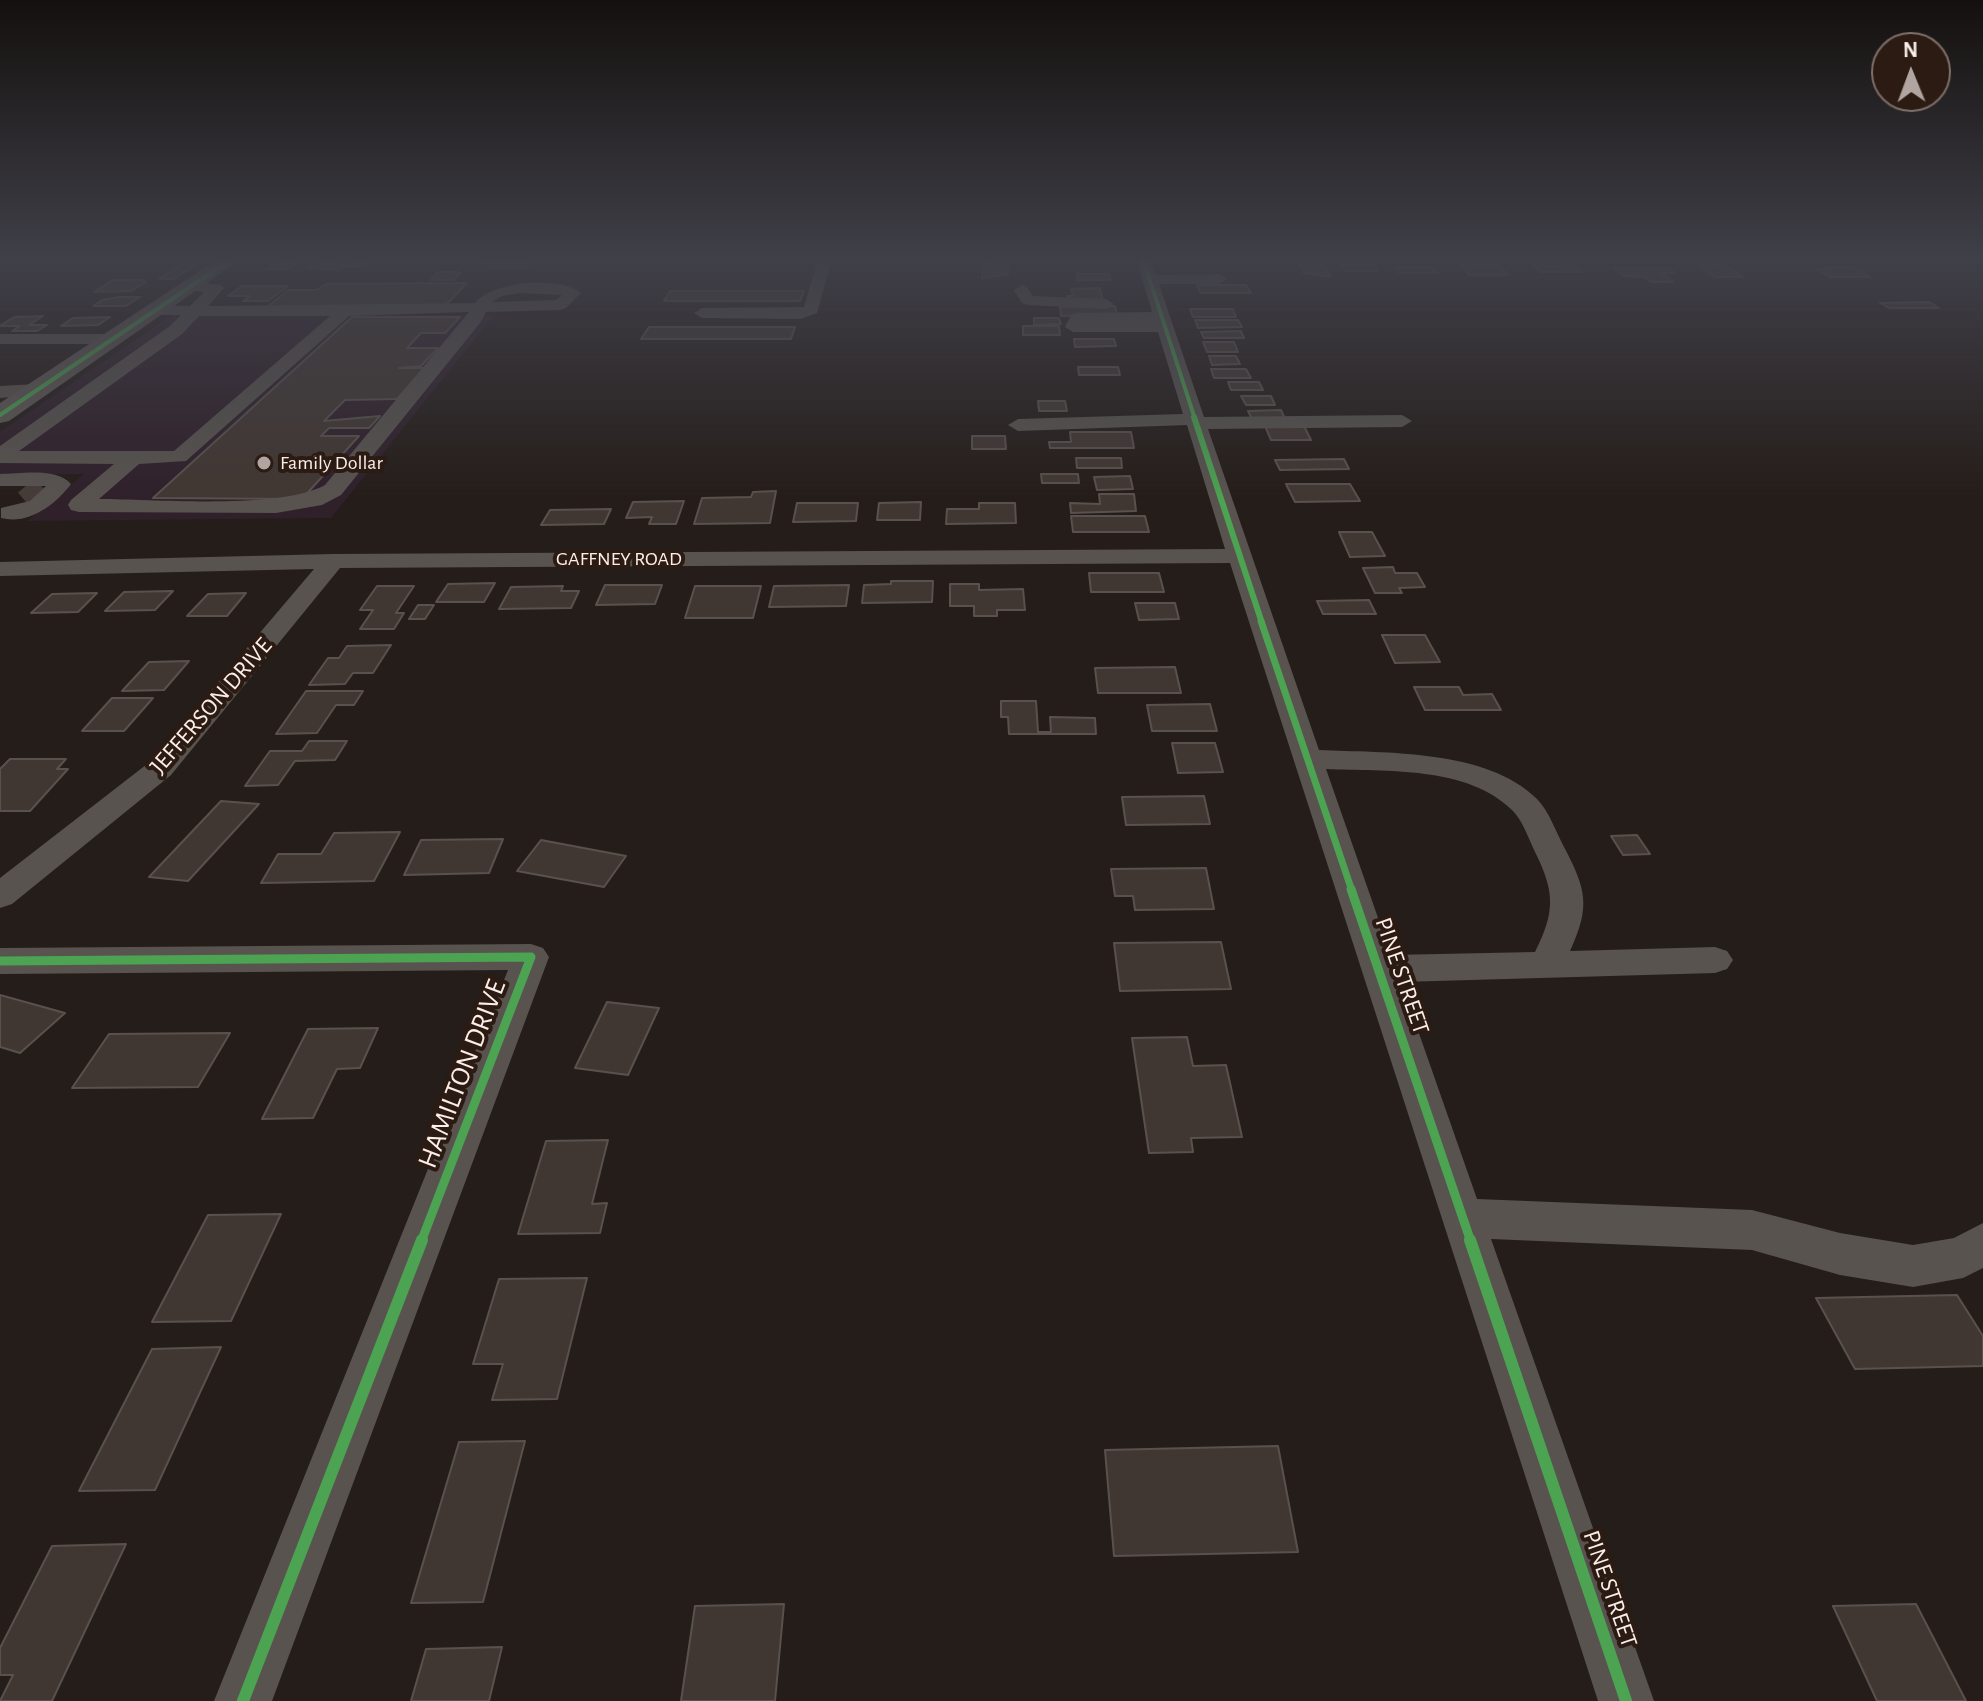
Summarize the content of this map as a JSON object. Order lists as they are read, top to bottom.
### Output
{
  "streets": {
    "street": [
      "GAFFNEY ROAD",
      "JEFFERSON DRIVE",
      "PINE STREET",
      "HAMILTON DRIVE"
    ]
  },
  "crossings": [
    ["GAFFNEY ROAD", "JEFFERSON DRIVE"],
    ["GAFFNEY ROAD", "PINE STREET"]
  ],
  "places": ["Family Dollar"],
  "north": "top"
}
